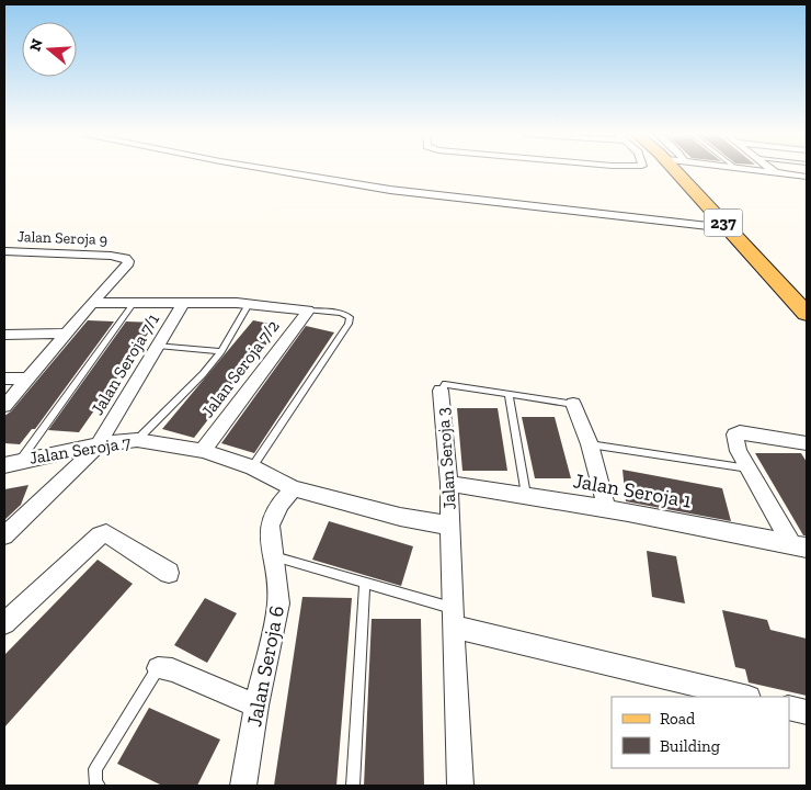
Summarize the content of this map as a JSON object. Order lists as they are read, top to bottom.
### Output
{
  "streets": {
    "main road": ["237"],
    "street": [
      "Jalan Seroja 9",
      "Jalan Seroja 7/1",
      "Jalan Seroja 7/2",
      "Jalan Seroja 7",
      "Jalan Seroja 3",
      "Jalan Seroja 1",
      "Jalan Seroja 6"
    ]
  },
  "crossings": [
    ["Jalan Seroja 7/1", "Jalan Seroja 7"],
    ["Jalan Seroja 7/2", "Jalan Seroja 7"],
    ["Jalan Seroja 7", "Jalan Seroja 3"],
    ["Jalan Seroja 7", "Jalan Seroja 6"],
    ["Jalan Seroja 3", "Jalan Seroja 1"]
  ],
  "legend": ["Road", "Building"],
  "north": "left"
}
